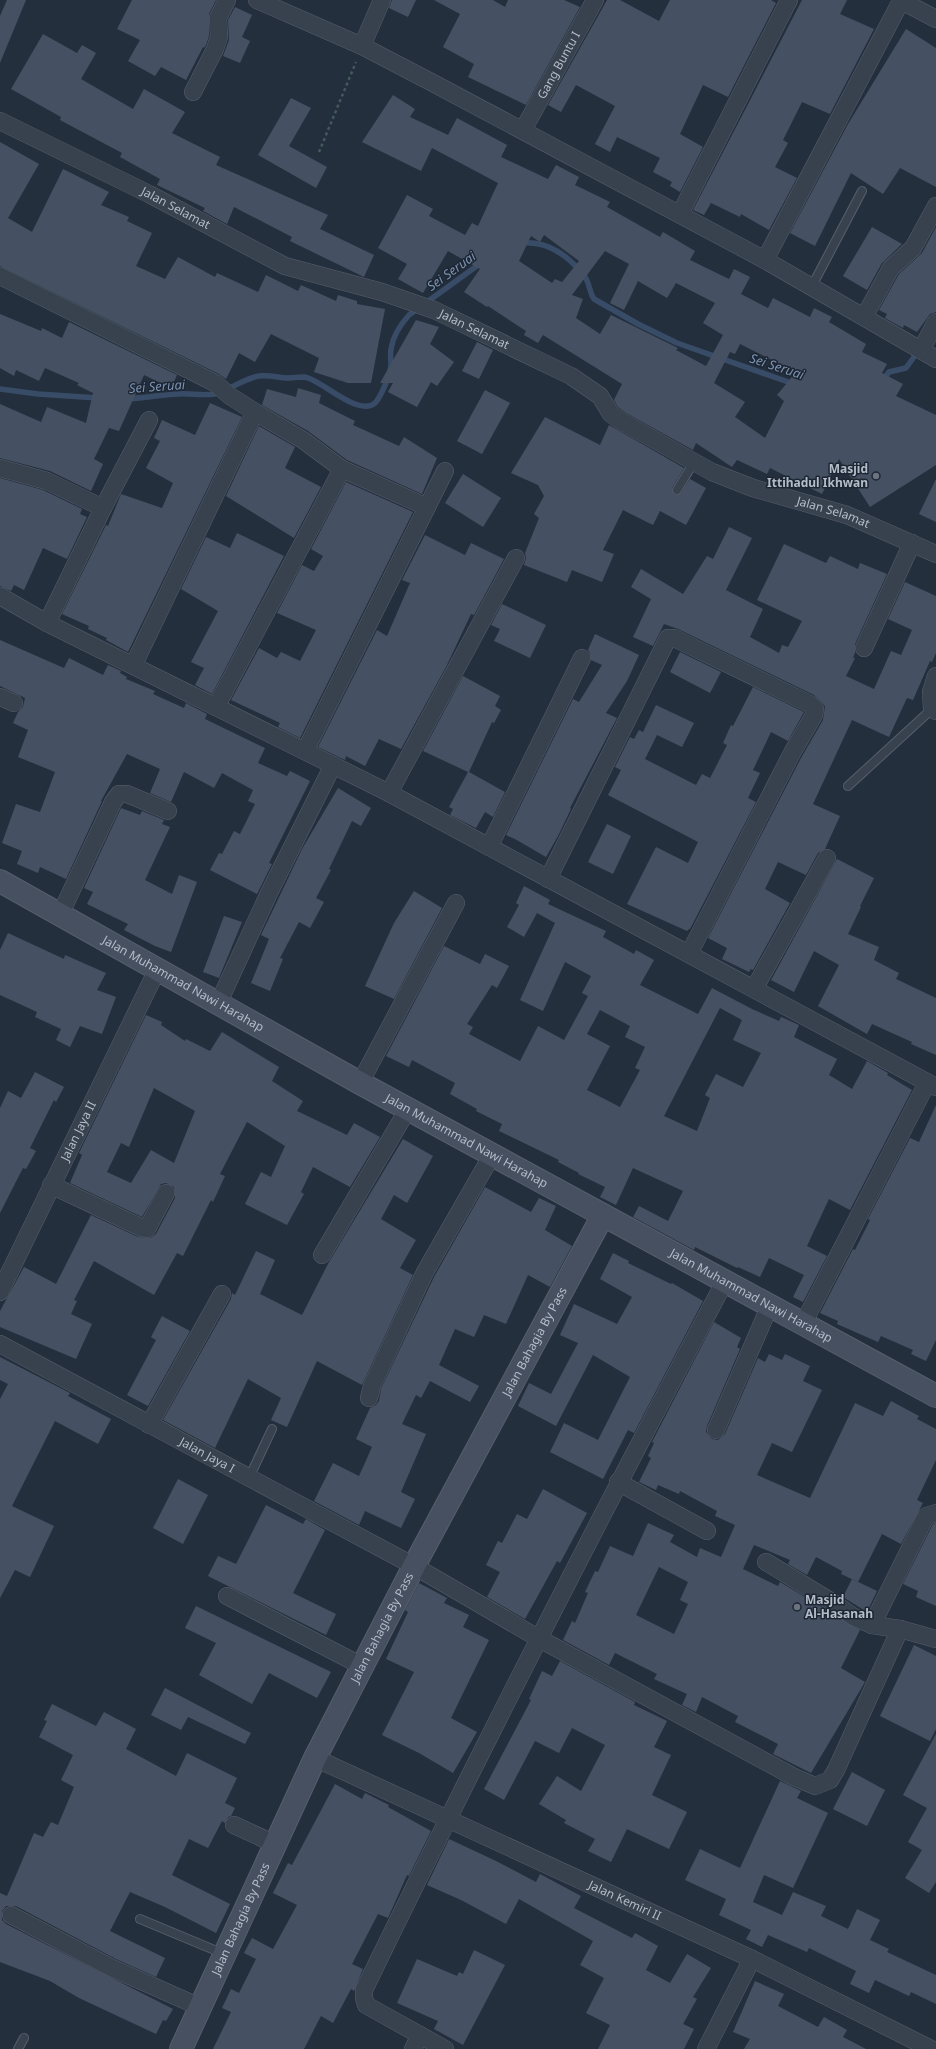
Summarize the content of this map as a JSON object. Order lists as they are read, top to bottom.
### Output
{
  "streets": {
    "main road": ["Jalan Muhammad Nawi Harahap", "Jalan Bahagia By Pass"],
    "street": [
      "Gang Buntu I",
      "Jalan Selamat",
      "Jalan Jaya II",
      "Jalan Jaya I",
      "Jalan Kemiri II"
    ]
  },
  "crossings": [
    ["Jalan Muhammad Nawi Harahap", "Jalan Jaya II"],
    ["Jalan Muhammad Nawi Harahap", "Jalan Bahagia By Pass"],
    ["Jalan Bahagia By Pass", "Jalan Jaya I"],
    ["Jalan Bahagia By Pass", "Jalan Kemiri II"]
  ],
  "water": ["Sei Seruai"],
  "places": ["Masjid Ittihadul Ikhwan", "Masjid Al-Hasanah"]
}
